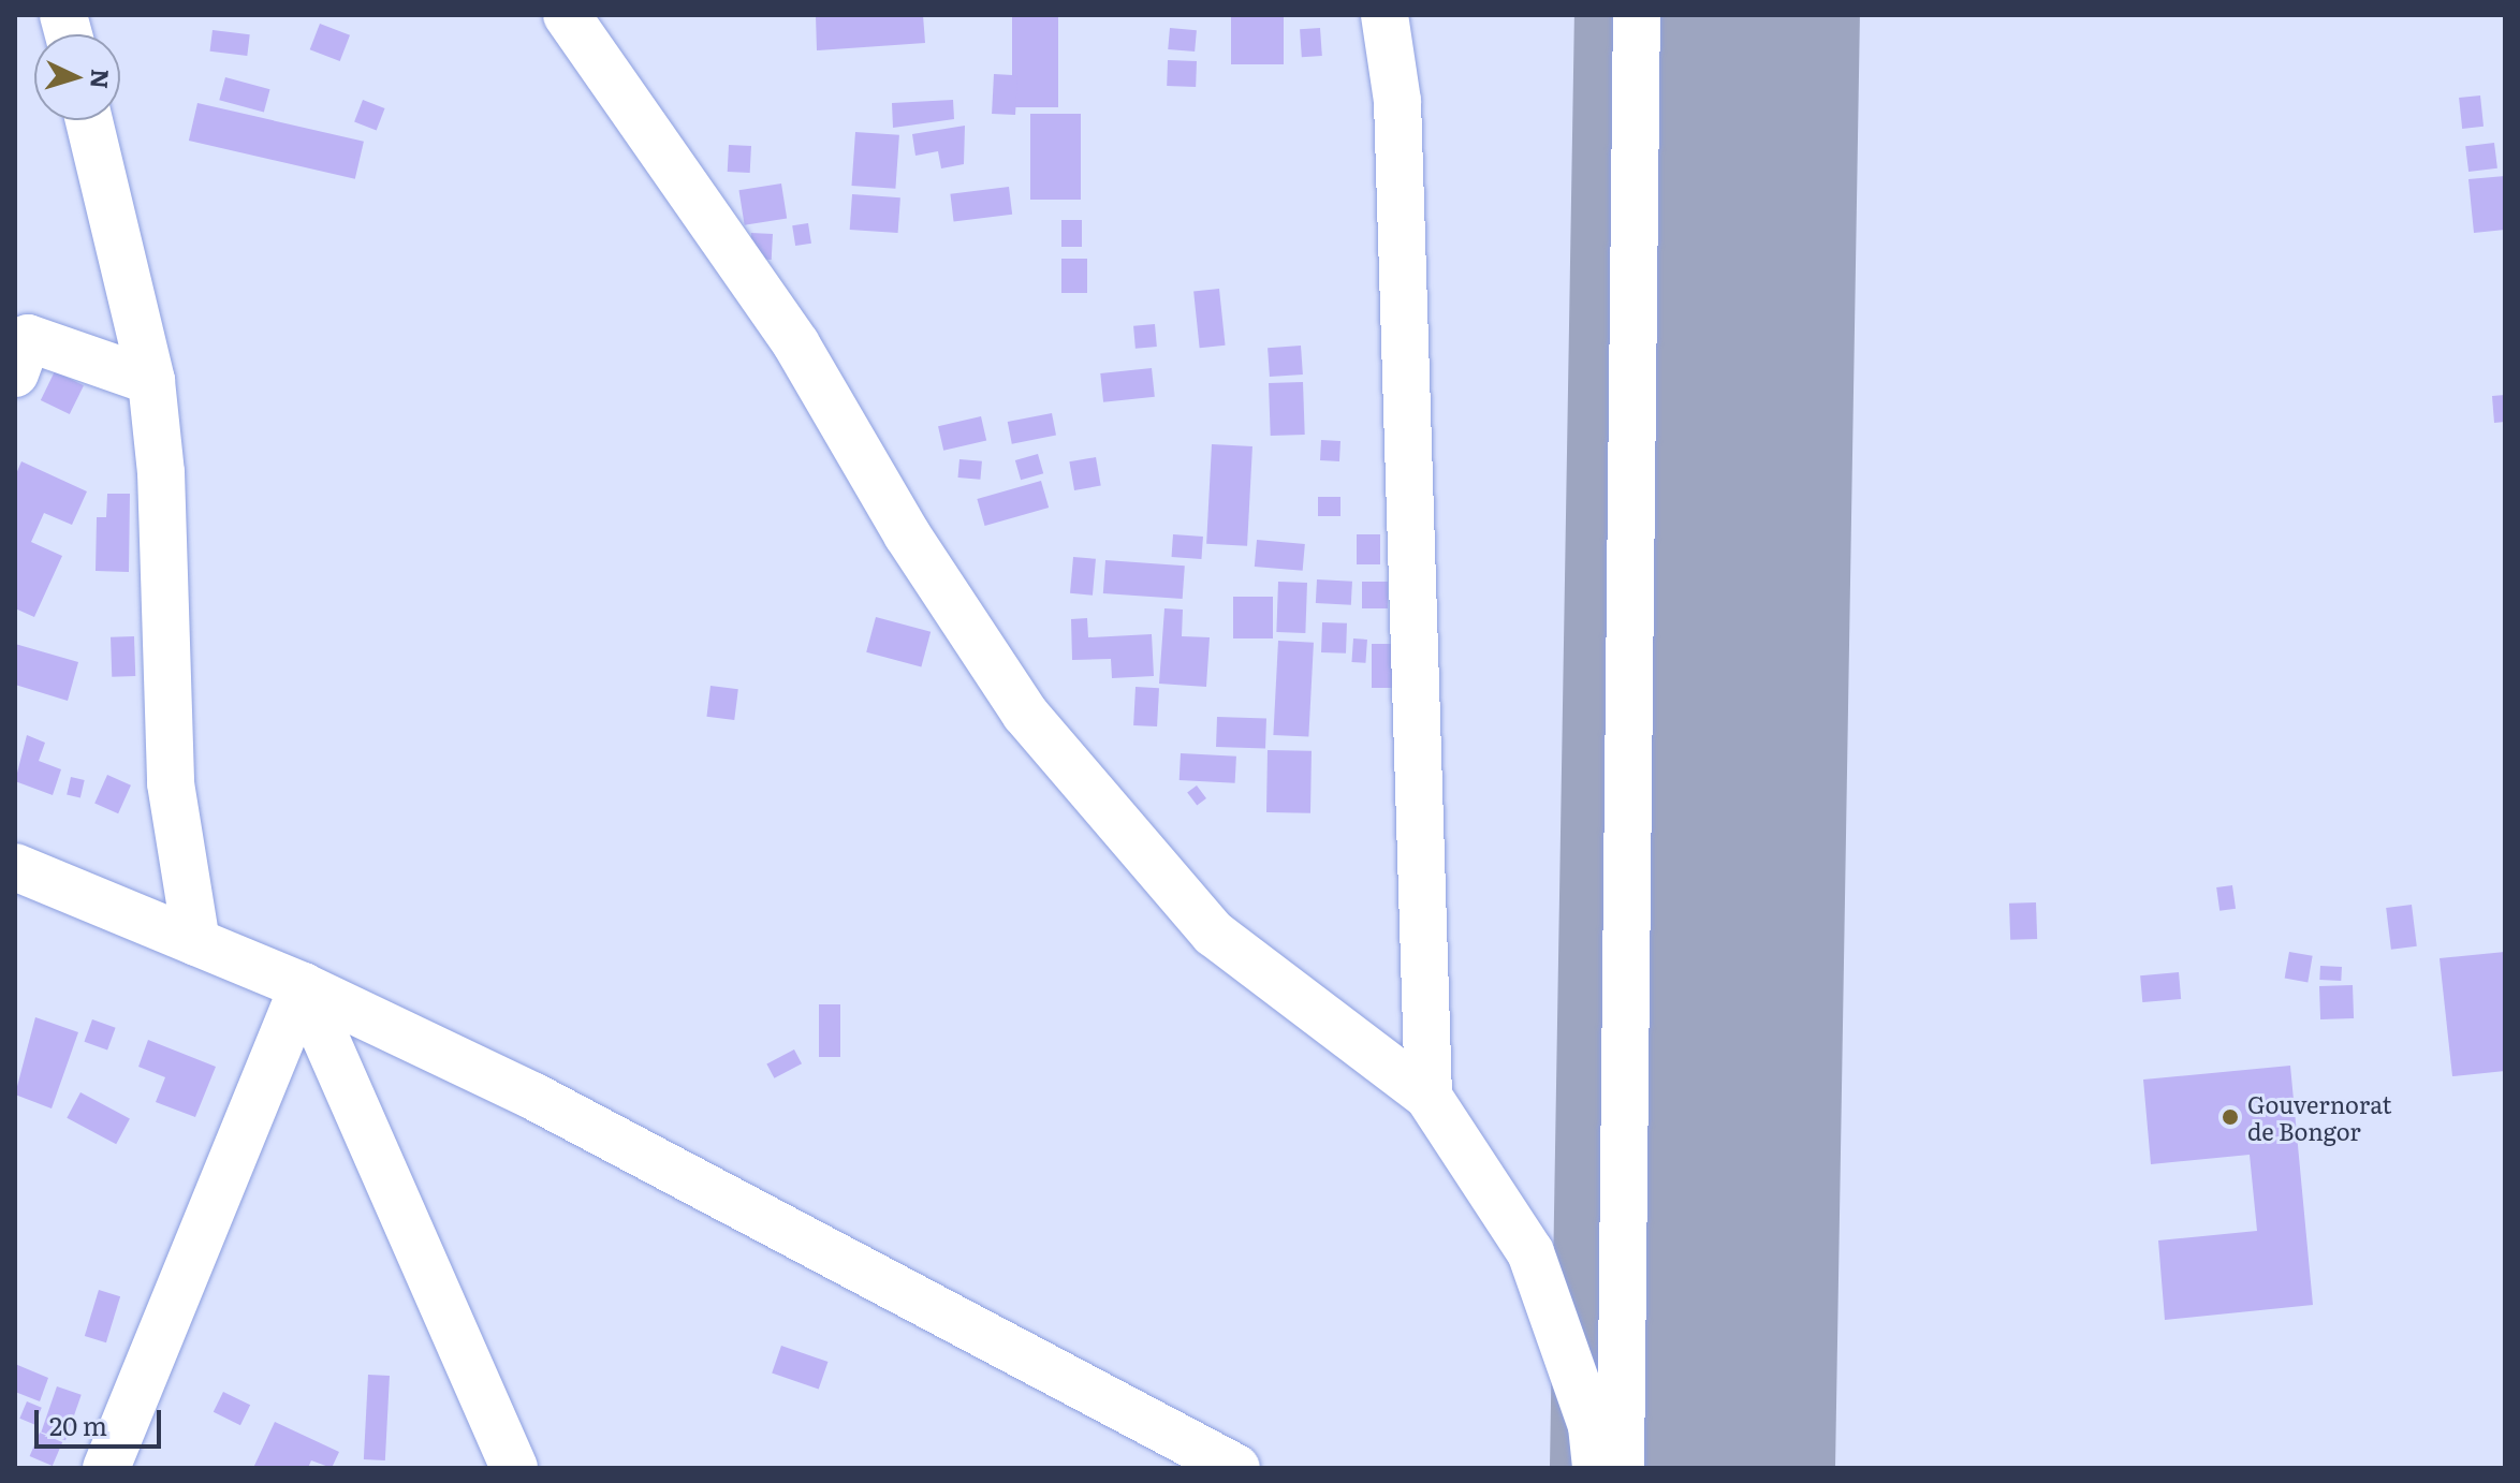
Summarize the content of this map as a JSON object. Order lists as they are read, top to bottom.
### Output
{
  "places": ["Gouvernorat de Bongor"],
  "scale_bar": "20 m",
  "north": "right"
}
